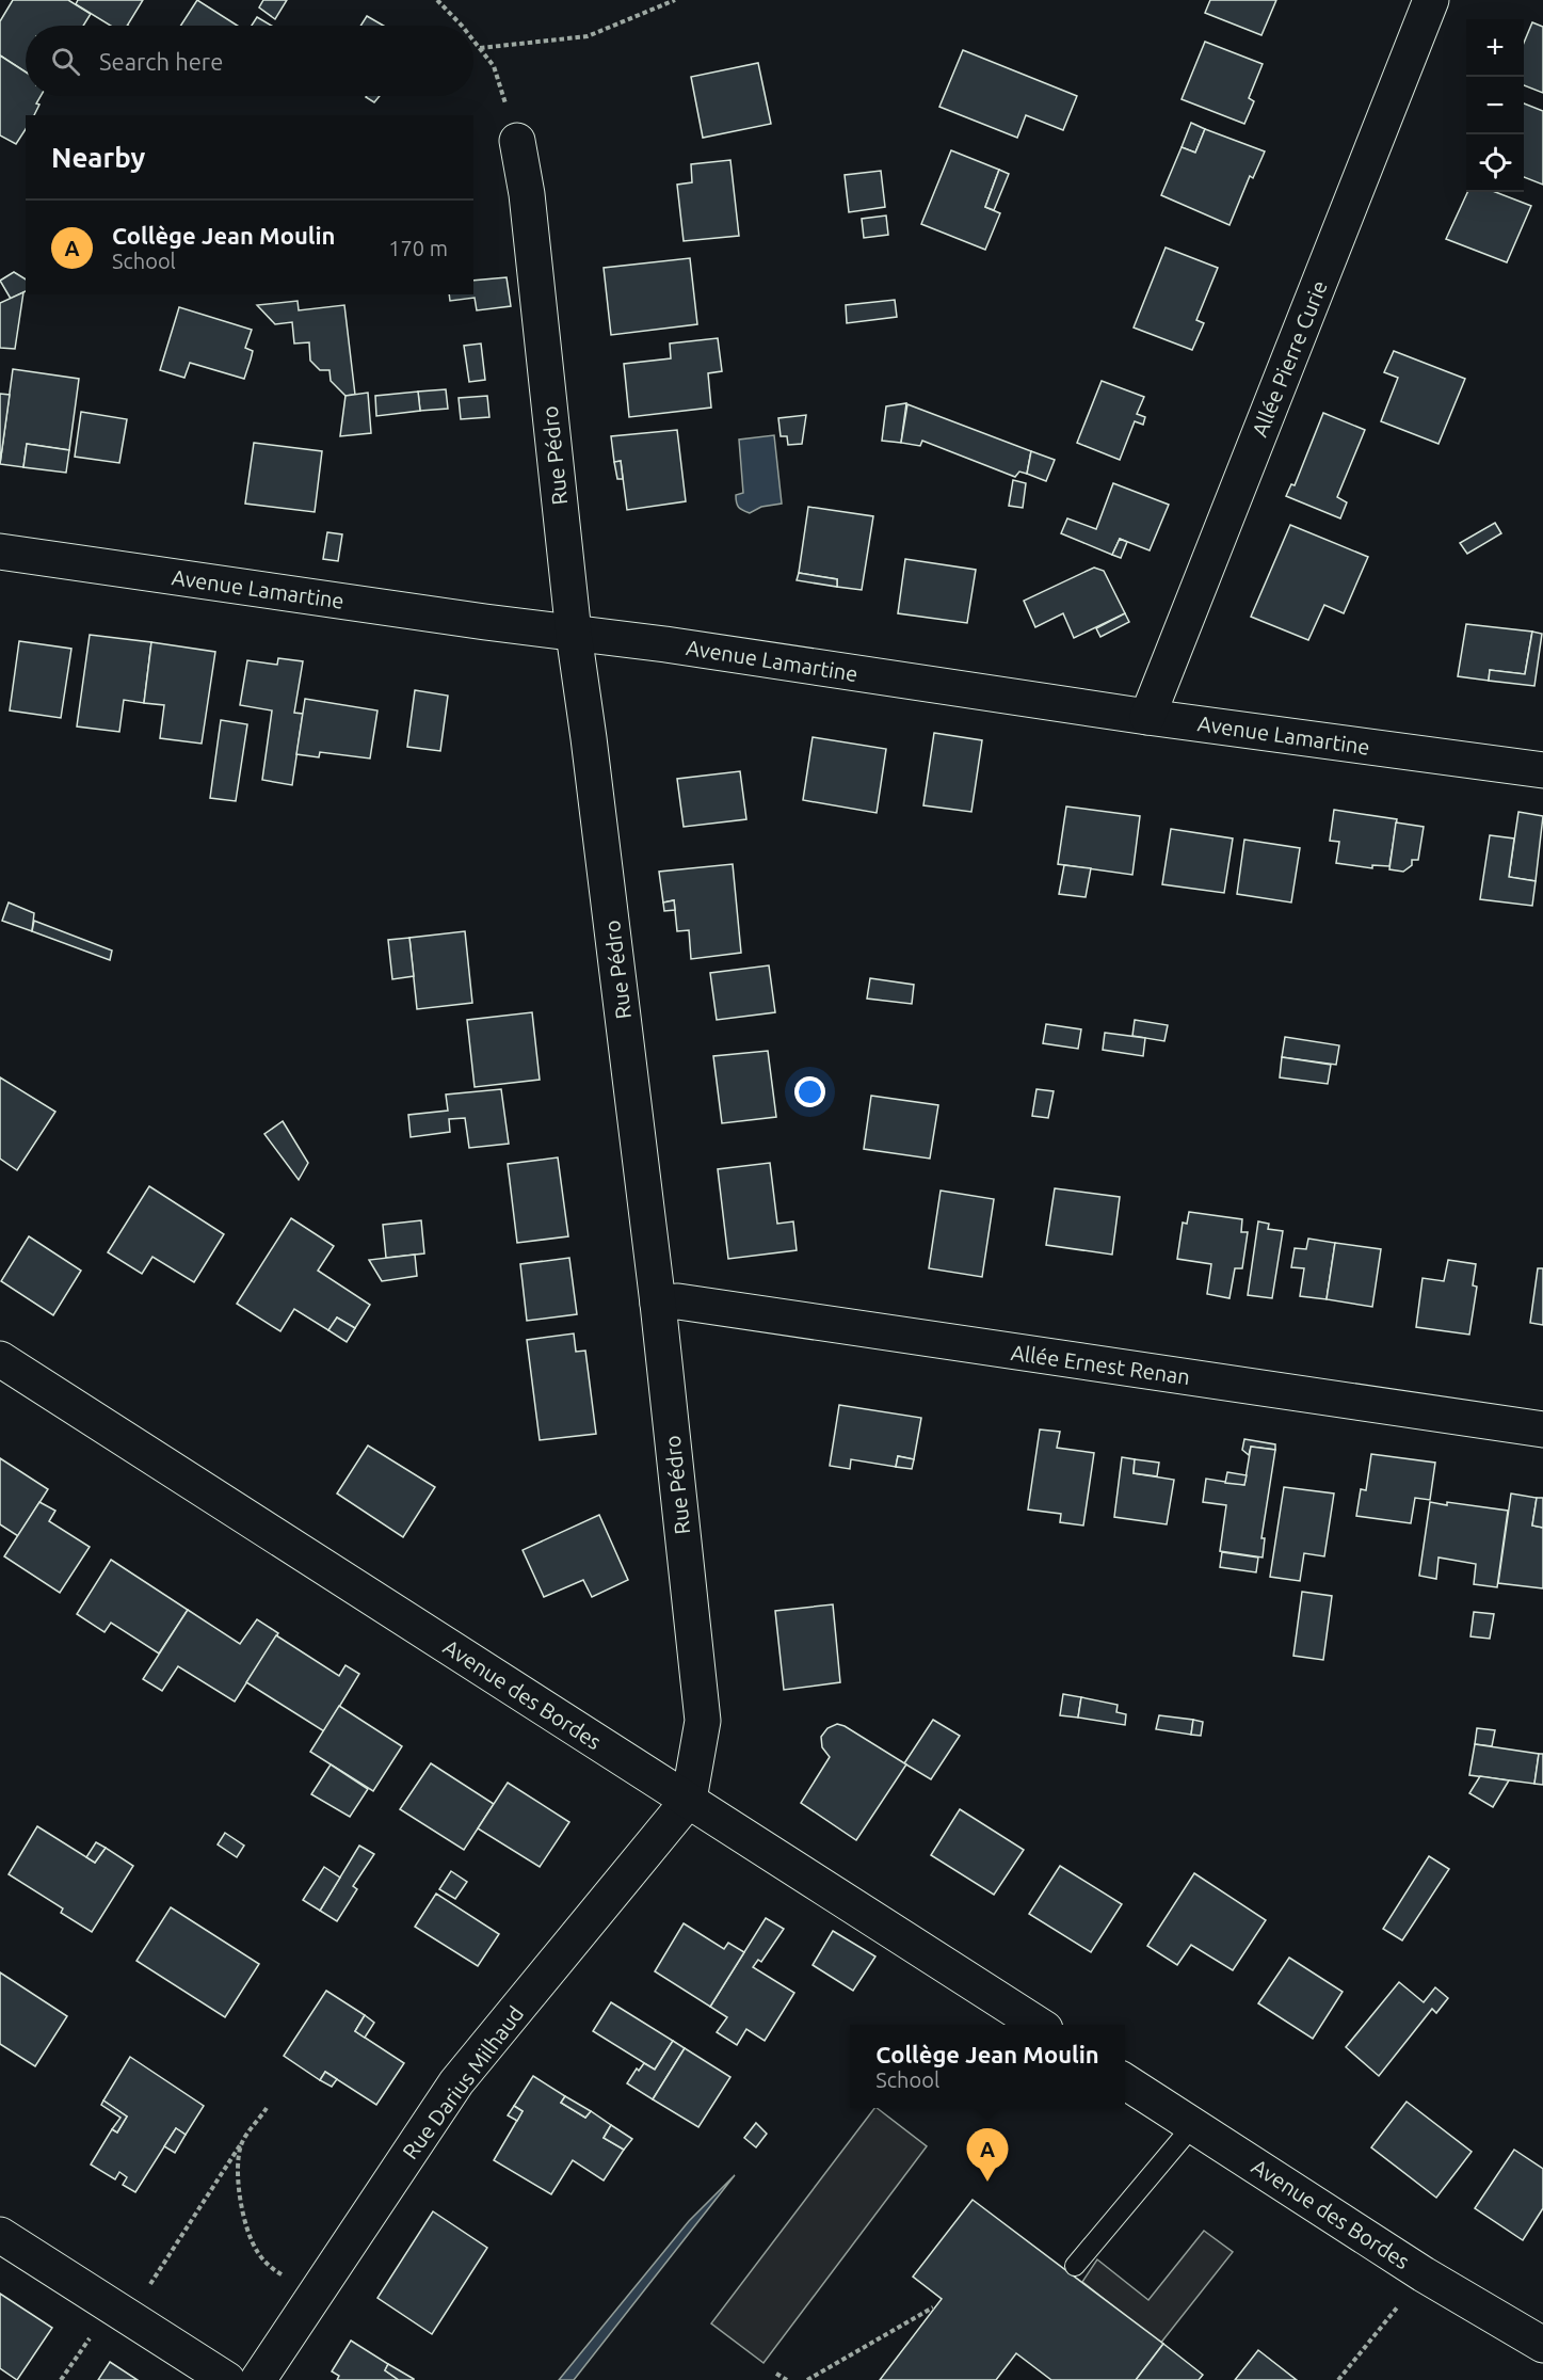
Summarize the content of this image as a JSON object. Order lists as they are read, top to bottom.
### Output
{
  "streets": {
    "street": [
      "Allée Pierre Curie",
      "Rue Pédro",
      "Avenue Lamartine",
      "Allée Ernest Renan",
      "Avenue des Bordes",
      "Rue Darius Milhaud"
    ]
  },
  "crossings": [
    ["Allée Pierre Curie", "Avenue Lamartine"],
    ["Rue Pédro", "Avenue Lamartine"],
    ["Rue Pédro", "Allée Ernest Renan"],
    ["Rue Pédro", "Avenue des Bordes"],
    ["Rue Pédro", "Rue Darius Milhaud"],
    ["Avenue des Bordes", "Rue Darius Milhaud"]
  ],
  "page": {
    "map_buttons": ["+", "−"],
    "search": "Search here",
    "heading": "Nearby",
    "list": [
      {
        "mark": "A",
        "name": "Collège Jean Moulin",
        "note": "School",
        "value": "170 m"
      }
    ],
    "popup": ["Collège Jean Moulin", "School"],
    "pins": "A"
  }
}
